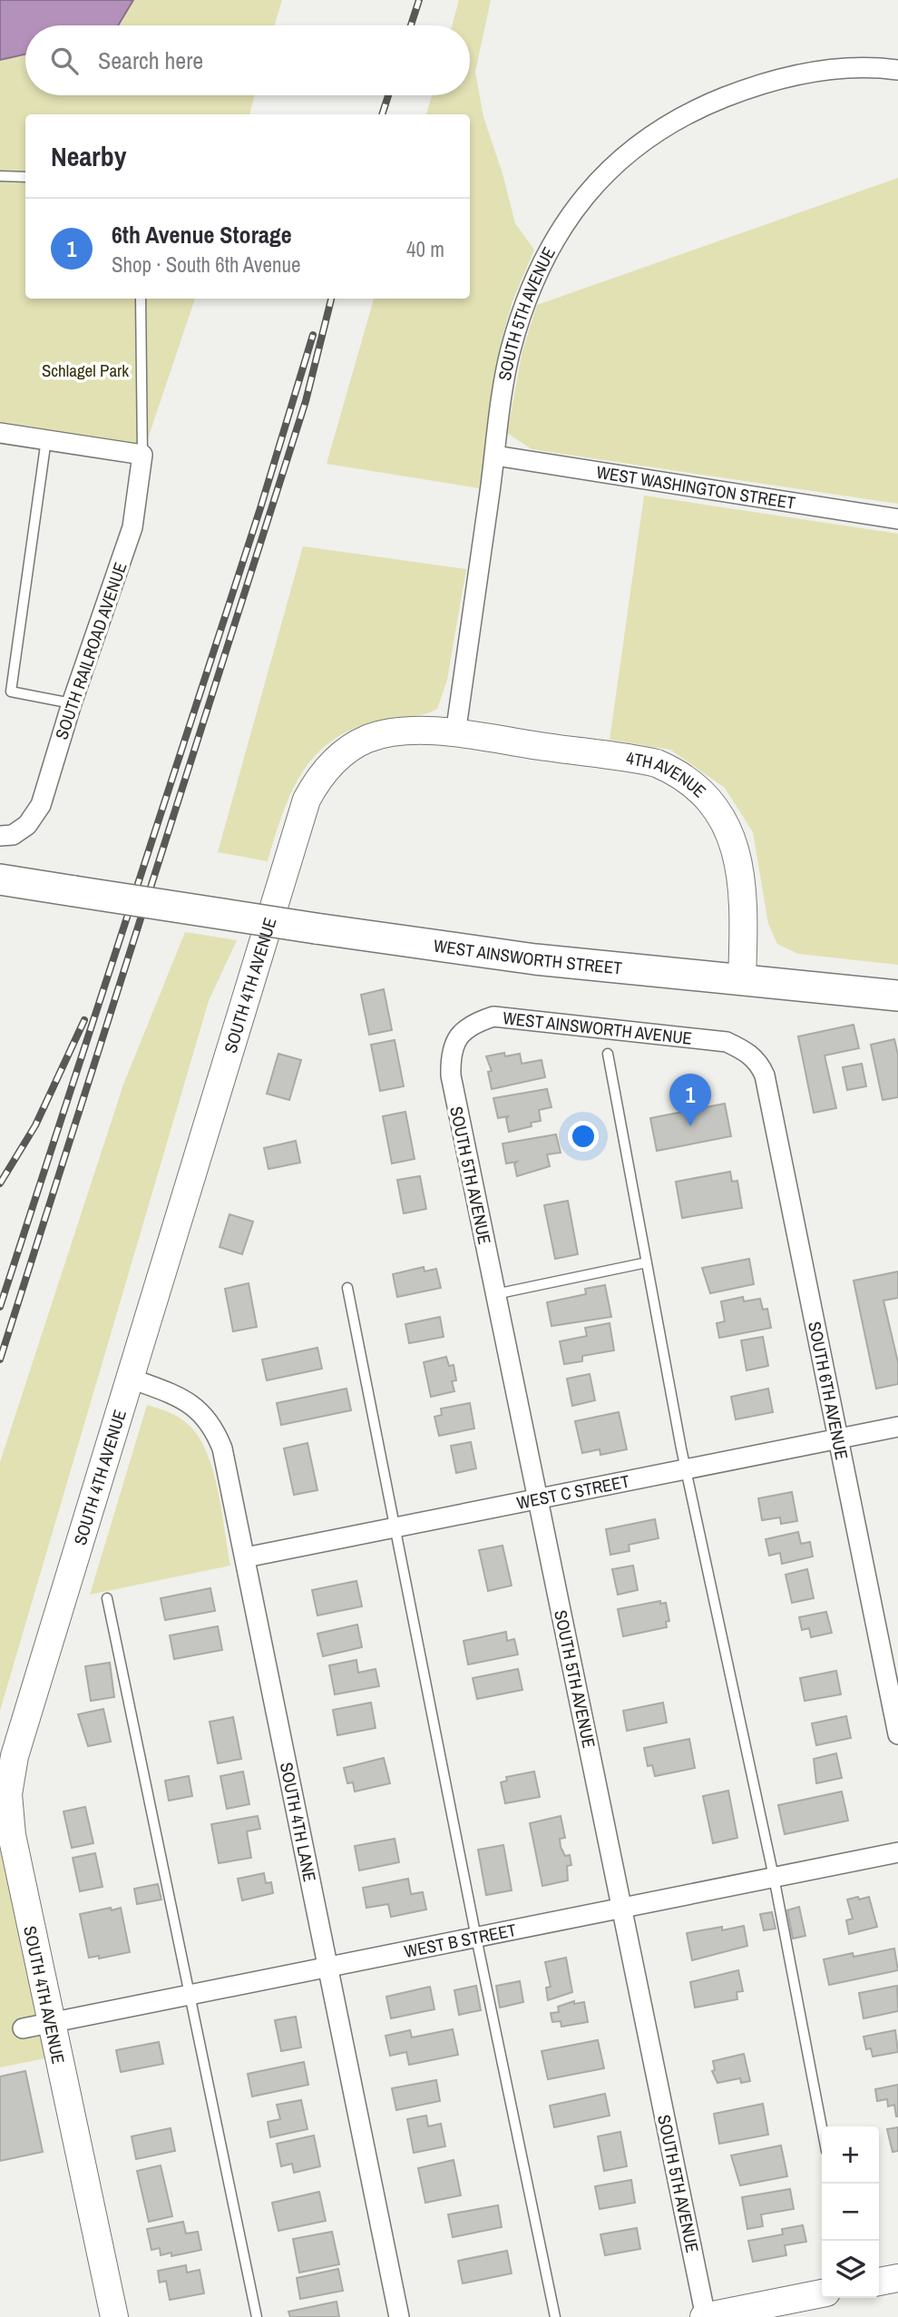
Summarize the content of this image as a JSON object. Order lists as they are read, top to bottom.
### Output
{
  "streets": {
    "main road": ["WEST AINSWORTH STREET"],
    "street": [
      "SOUTH 5TH AVENUE",
      "WEST WASHINGTON STREET",
      "SOUTH RAILROAD AVENUE",
      "4TH AVENUE",
      "SOUTH 4TH AVENUE",
      "WEST AINSWORTH AVENUE",
      "SOUTH 6TH AVENUE",
      "WEST C STREET",
      "SOUTH 4TH LANE",
      "WEST B STREET"
    ]
  },
  "crossings": [
    ["SOUTH 5TH AVENUE", "WEST WASHINGTON STREET"],
    ["SOUTH 5TH AVENUE", "4TH AVENUE"],
    ["SOUTH 5TH AVENUE", "SOUTH 4TH AVENUE"],
    ["SOUTH 5TH AVENUE", "WEST AINSWORTH AVENUE"],
    ["SOUTH 5TH AVENUE", "WEST C STREET"],
    ["SOUTH 5TH AVENUE", "WEST B STREET"],
    ["4TH AVENUE", "WEST AINSWORTH STREET"],
    ["4TH AVENUE", "SOUTH 4TH AVENUE"],
    ["SOUTH 4TH AVENUE", "SOUTH 4TH LANE"],
    ["SOUTH 4TH AVENUE", "WEST B STREET"],
    ["WEST AINSWORTH AVENUE", "SOUTH 6TH AVENUE"],
    ["SOUTH 6TH AVENUE", "WEST C STREET"],
    ["WEST C STREET", "SOUTH 4TH LANE"],
    ["SOUTH 4TH LANE", "WEST B STREET"]
  ],
  "parks": ["Schlagel Park"],
  "page": {
    "search": "Search here",
    "heading": "Nearby",
    "list": [
      {
        "mark": "1",
        "name": "6th Avenue Storage",
        "note": "Shop · South 6th Avenue",
        "value": "40 m"
      }
    ],
    "pins": "1",
    "map_buttons": ["+", "−"]
  }
}
